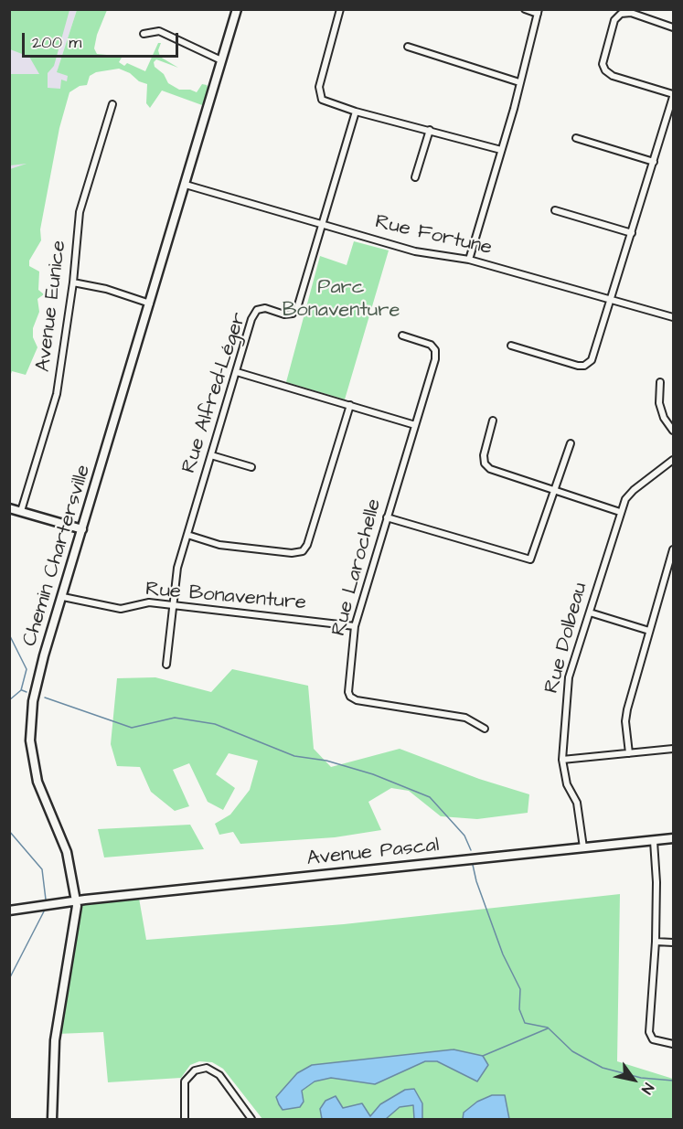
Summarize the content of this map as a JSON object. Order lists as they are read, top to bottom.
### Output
{
  "streets": {
    "street": [
      "Rue Fortune",
      "Avenue Eunice",
      "Rue Alfred-Léger",
      "Chemin Chartersville",
      "Rue Larochelle",
      "Rue Bonaventure",
      "Rue Dolbeau",
      "Avenue Pascal"
    ]
  },
  "crossings": [
    ["Rue Fortune", "Rue Alfred-Léger"],
    ["Rue Fortune", "Chemin Chartersville"],
    ["Rue Alfred-Léger", "Rue Bonaventure"],
    ["Chemin Chartersville", "Rue Bonaventure"],
    ["Chemin Chartersville", "Avenue Pascal"],
    ["Rue Larochelle", "Rue Bonaventure"],
    ["Rue Dolbeau", "Avenue Pascal"]
  ],
  "parks": ["Parc Bonaventure"],
  "scale_bar": "200 m",
  "north": "bottom right"
}
